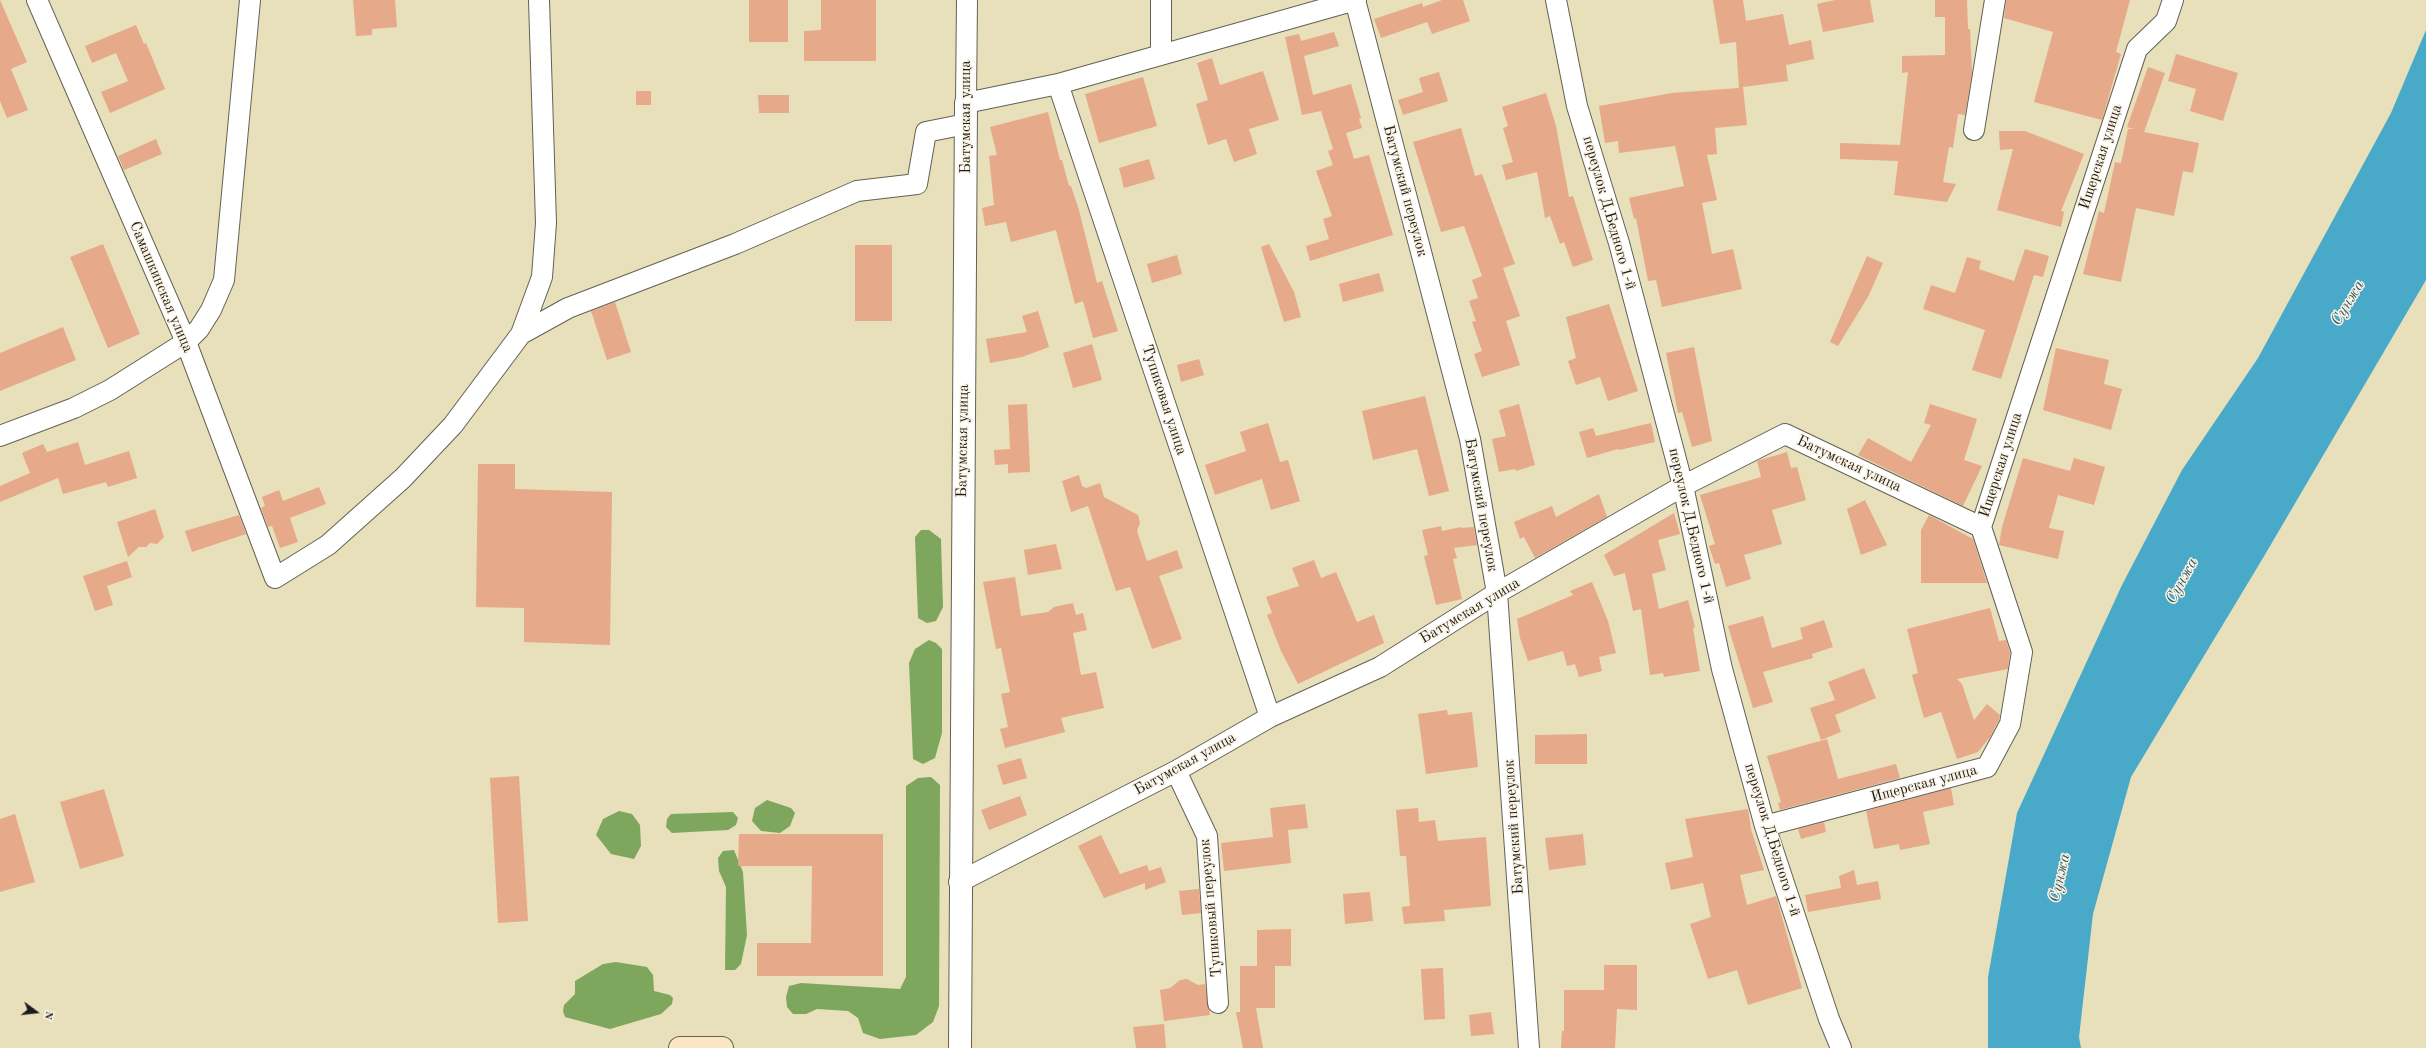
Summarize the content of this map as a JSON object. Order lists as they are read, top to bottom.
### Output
{
  "streets": {
    "street": [
      "Батумская улица",
      "Ищерская улица",
      "Батумский переулок",
      "переулок Д.Бедного 1-й",
      "Самашкинская улица",
      "Тупиковая улица",
      "Тупиковый переулок"
    ]
  },
  "crossings": [
    ["Батумская улица", "Ищерская улица"],
    ["Батумская улица", "Батумский переулок"],
    ["Батумская улица", "переулок Д.Бедного 1-й"],
    ["Батумская улица", "Тупиковая улица"],
    ["Батумская улица", "Тупиковый переулок"],
    ["Ищерская улица", "переулок Д.Бедного 1-й"]
  ],
  "water": ["Сунжа"],
  "north": "right"
}
